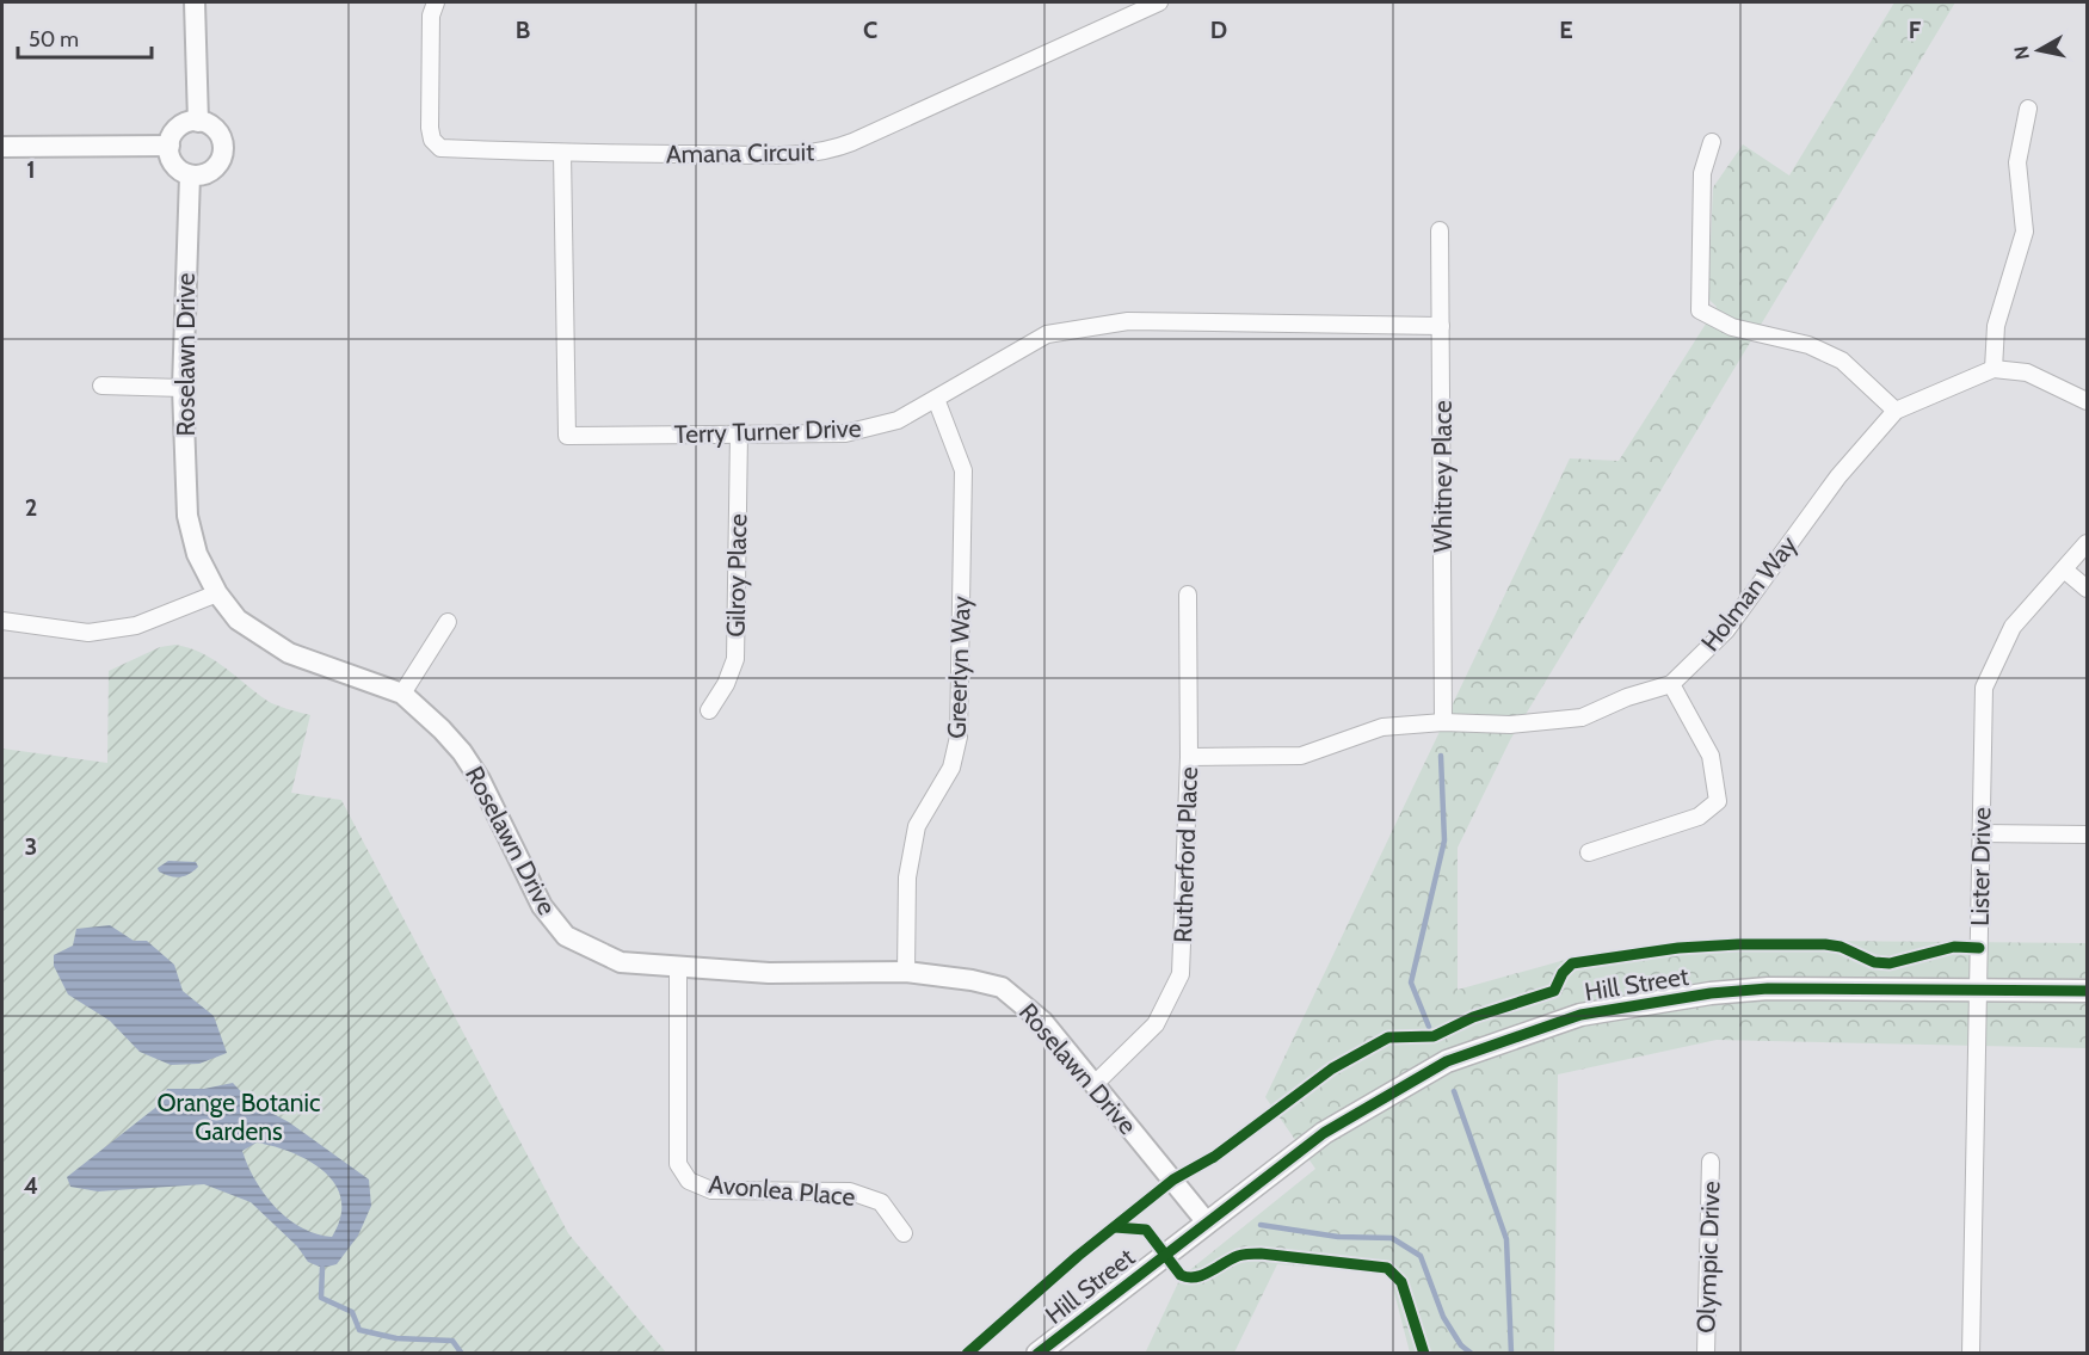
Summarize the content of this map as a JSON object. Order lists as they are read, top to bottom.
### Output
{
  "streets": {
    "main road": ["Hill Street"],
    "street": [
      "Amana Circuit",
      "Roselawn Drive",
      "Terry Turner Drive",
      "Whitney Place",
      "Gilroy Place",
      "Holman Way",
      "Greerlyn Way",
      "Rutherford Place",
      "Lister Drive",
      "Avonlea Place",
      "Olympic Drive"
    ]
  },
  "crossings": [
    ["Amana Circuit", "Terry Turner Drive"],
    ["Roselawn Drive", "Greerlyn Way"],
    ["Roselawn Drive", "Rutherford Place"],
    ["Roselawn Drive", "Hill Street"],
    ["Roselawn Drive", "Avonlea Place"],
    ["Terry Turner Drive", "Whitney Place"],
    ["Terry Turner Drive", "Gilroy Place"],
    ["Terry Turner Drive", "Greerlyn Way"],
    ["Whitney Place", "Holman Way"],
    ["Holman Way", "Rutherford Place"],
    ["Lister Drive", "Hill Street"]
  ],
  "parks": ["Orange Botanic Gardens"],
  "scale_bar": "50 m",
  "north": "left",
  "grid": {
    "columns": [
      "B",
      "C",
      "D",
      "E",
      "F"
    ],
    "rows": [
      "1",
      "2",
      "3",
      "4"
    ]
  }
}
